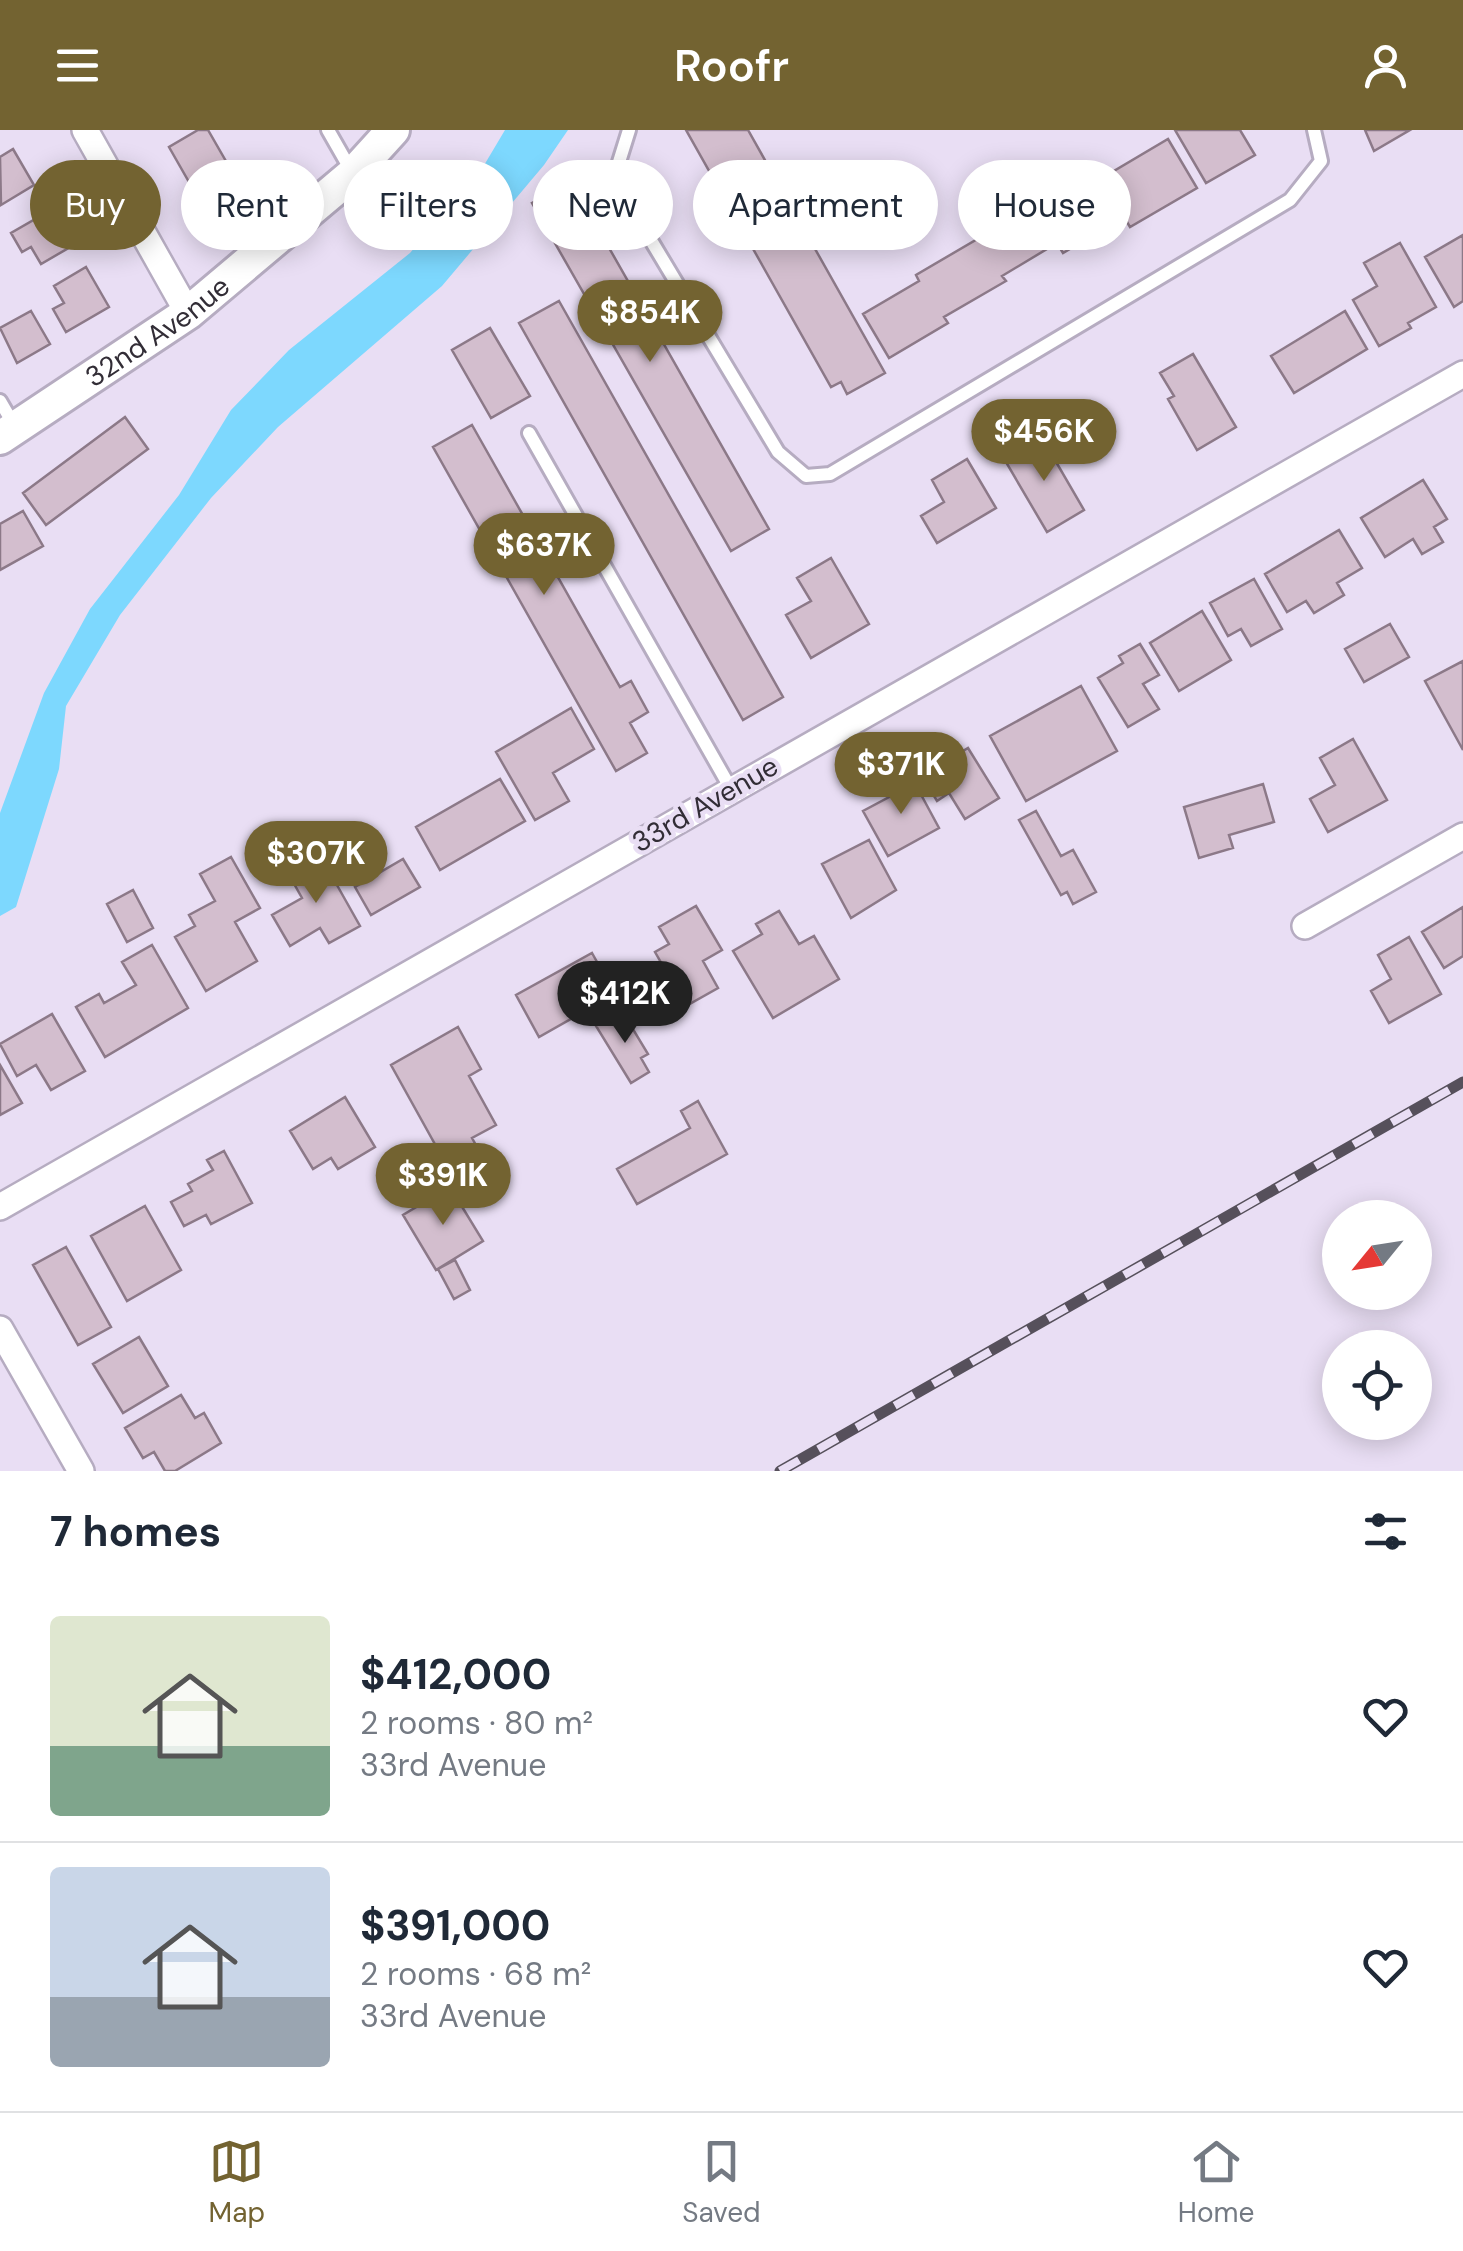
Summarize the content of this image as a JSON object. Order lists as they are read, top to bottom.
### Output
{
  "streets": {
    "street": ["32nd Avenue", "33rd Avenue"]
  },
  "north": "bottom left",
  "page": {
    "header": "Roofr",
    "chip": [
      "Buy",
      "Rent",
      "Filters",
      "New",
      "Apartment",
      "House"
    ],
    "price": [
      "$854K",
      "$456K",
      "$637K",
      "$371K",
      "$307K",
      "$412K",
      "$391K"
    ],
    "heading": "7 homes",
    "list": [
      {
        "name": "$412,000",
        "note": "2 rooms · 80 m² · 33rd Avenue"
      },
      {
        "name": "$391,000",
        "note": "2 rooms · 68 m² · 33rd Avenue"
      }
    ],
    "tabs": ["Map", "Saved", "Home"]
  }
}
